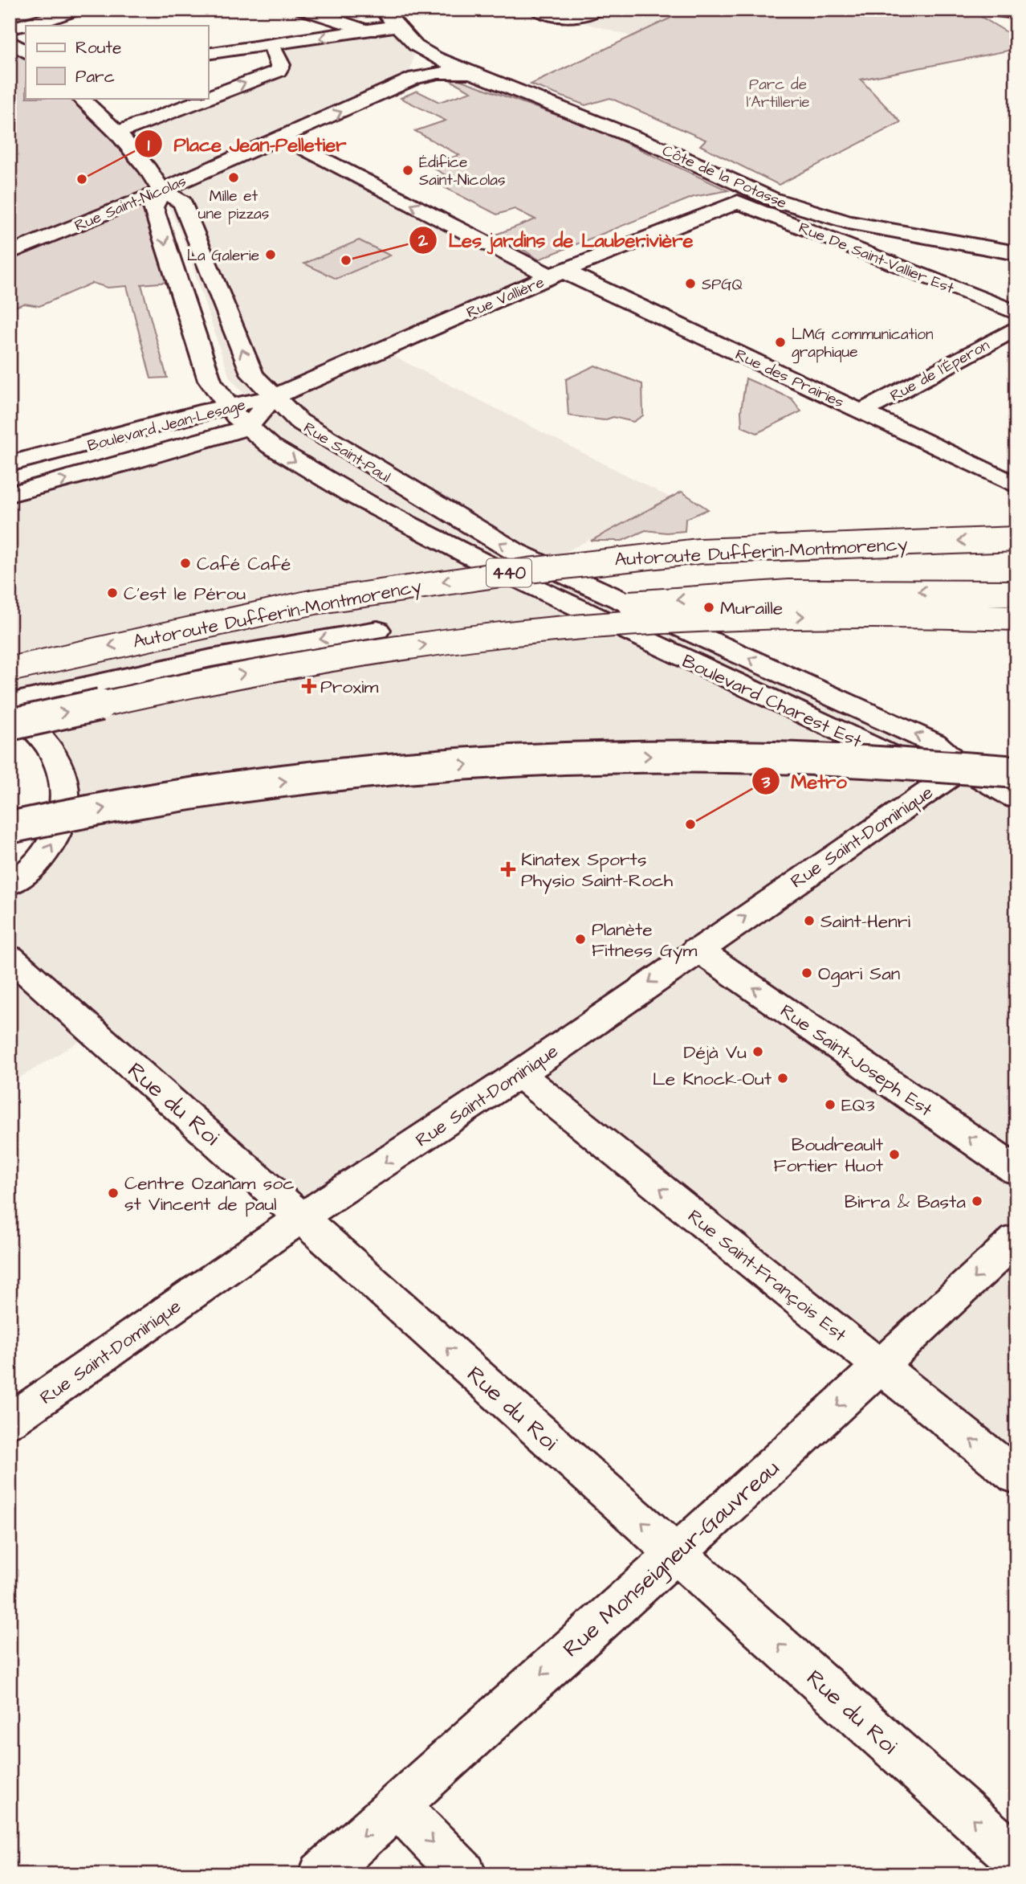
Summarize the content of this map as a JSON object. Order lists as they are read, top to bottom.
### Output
{
  "streets": {
    "main road": [
      "Côte de la Potasse",
      "Rue Saint-Nicolas",
      "Rue De Saint-Vallier Est",
      "Rue Vallière",
      "Rue de l'Éperon",
      "Rue des Prairies",
      "Boulevard Jean-Lesage",
      "Rue Saint-Paul",
      "Autoroute Dufferin-Montmorency",
      "440",
      "Boulevard Charest Est",
      "Rue Saint-Dominique",
      "Rue Saint-Joseph Est",
      "Rue du Roi",
      "Rue Saint-François Est",
      "Rue Monseigneur-Gauvreau"
    ]
  },
  "crossings": [
    ["Côte de la Potasse", "Rue Saint-Nicolas"],
    ["Rue Saint-Nicolas", "Rue des Prairies"],
    ["Rue Saint-Nicolas", "Rue Saint-Paul"],
    ["Rue De Saint-Vallier Est", "Rue Vallière"],
    ["Rue Vallière", "Rue des Prairies"],
    ["Rue Vallière", "Boulevard Jean-Lesage"],
    ["Rue Vallière", "Rue Saint-Paul"],
    ["Rue de l'Éperon", "Rue des Prairies"],
    ["Boulevard Jean-Lesage", "Rue Saint-Paul"],
    ["Rue Saint-Paul", "Boulevard Charest Est"],
    ["Boulevard Charest Est", "Rue Saint-Dominique"],
    ["Rue Saint-Dominique", "Rue Saint-Joseph Est"],
    ["Rue Saint-Dominique", "Rue du Roi"],
    ["Rue Saint-Dominique", "Rue Saint-François Est"],
    ["Rue du Roi", "Rue Monseigneur-Gauvreau"],
    ["Rue Saint-François Est", "Rue Monseigneur-Gauvreau"]
  ],
  "one_way": [
    "Rue des Prairies",
    "Rue Saint-Joseph Est",
    "Rue du Roi",
    "Rue Saint-François Est",
    "Rue Monseigneur-Gauvreau"
  ],
  "parks": ["Parc de l'Artillerie"],
  "places": {
    "other": [
      "Édifice Saint-Nicolas",
      "Mille et une pizzas",
      "Place Jean-Pelletier",
      "La Galerie",
      "Les jardins de Lauberivière",
      "SPGQ",
      "LMG communication graphique",
      "Café Café",
      "C'est le Pérou",
      "Muraille",
      "Metro",
      "Saint-Henri",
      "Planète Fitness Gym",
      "Ogari San",
      "Déjà Vu",
      "Le Knock-Out",
      "EQ3",
      "Boudreault Fortier Huot",
      "Centre Ozanam soc st Vincent de paul",
      "Birra & Basta"
    ],
    "health": ["Proxim", "Kinatex Sports Physio Saint-Roch"]
  },
  "legend": ["Route", "Parc"]
}
